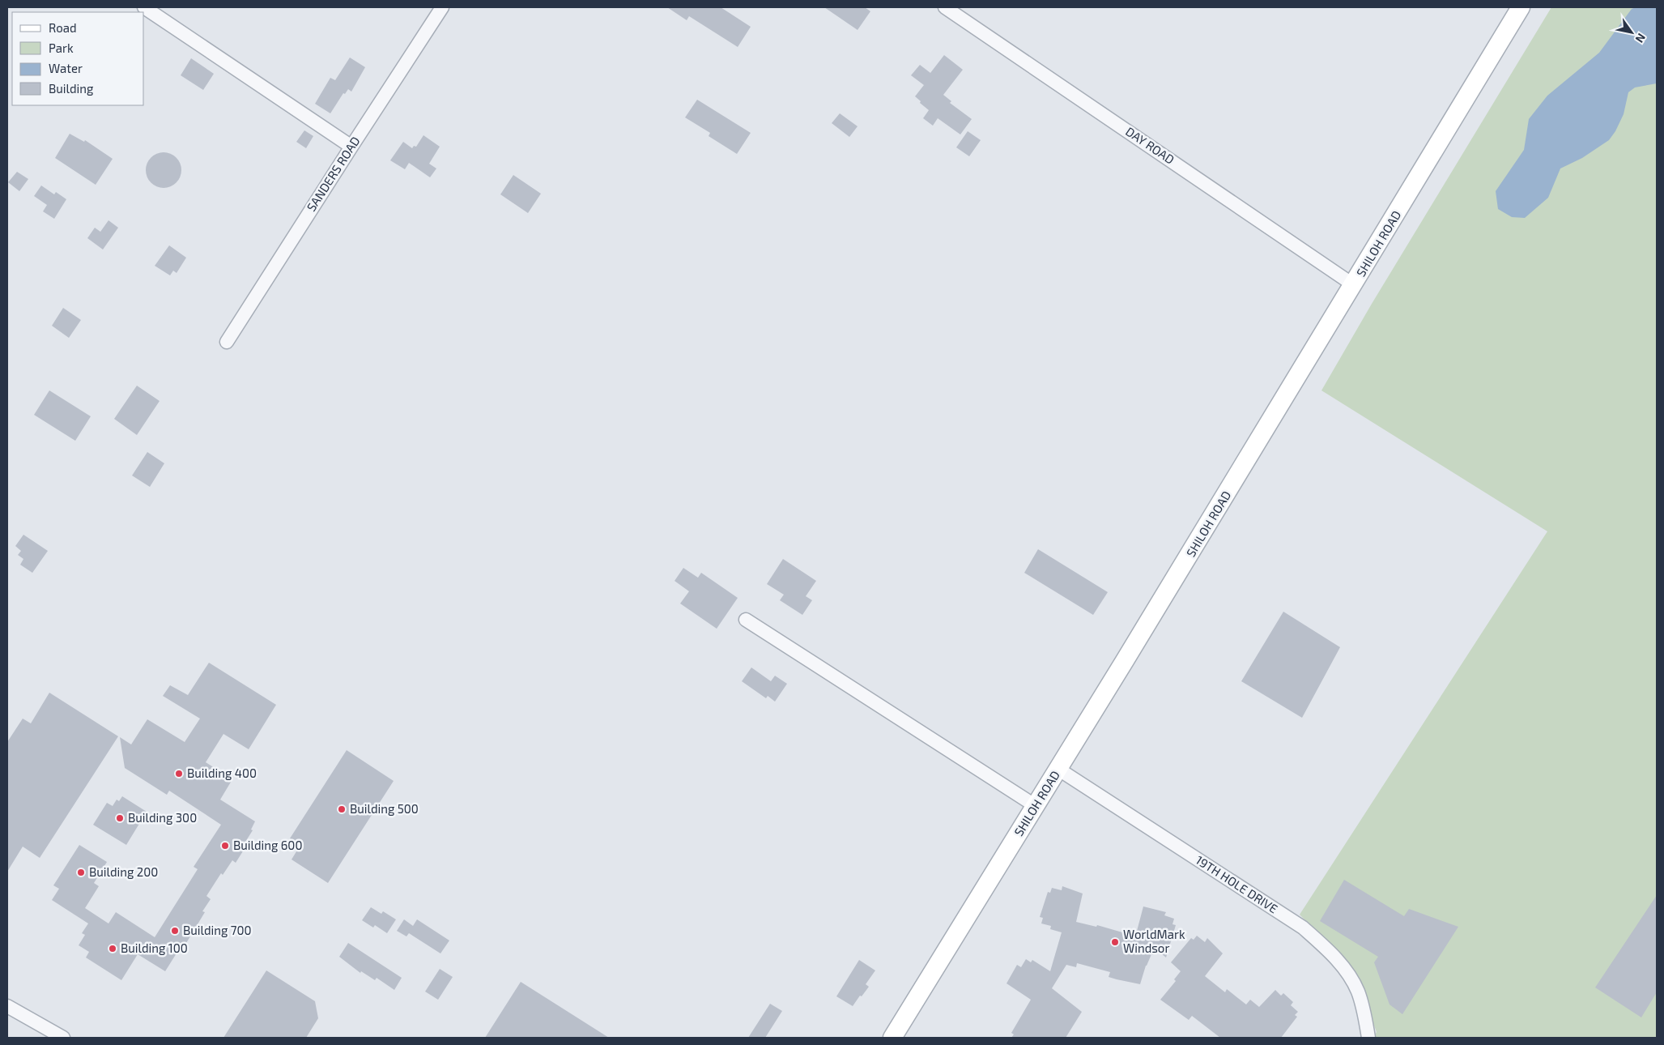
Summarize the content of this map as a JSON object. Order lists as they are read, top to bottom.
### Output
{
  "streets": {
    "main road": ["SHILOH ROAD"],
    "street": ["DAY ROAD", "SANDERS ROAD", "19TH HOLE DRIVE"]
  },
  "crossings": [
    ["DAY ROAD", "SHILOH ROAD"],
    ["SHILOH ROAD", "19TH HOLE DRIVE"]
  ],
  "places": [
    "Building 400",
    "Building 500",
    "Building 300",
    "Building 600",
    "Building 200",
    "Building 700",
    "WorldMark Windsor",
    "Building 100"
  ],
  "legend": [
    "Road",
    "Park",
    "Water",
    "Building"
  ],
  "north": "bottom right"
}
